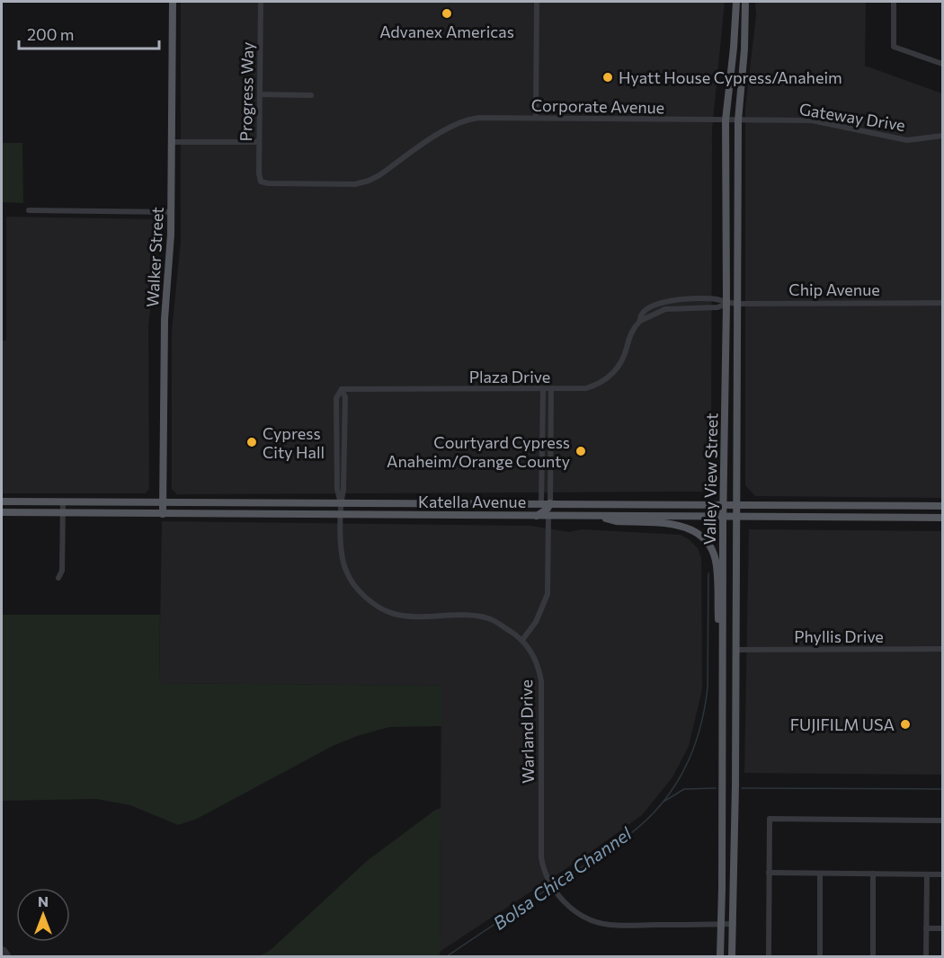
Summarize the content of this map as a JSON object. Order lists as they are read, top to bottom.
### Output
{
  "streets": {
    "main road": ["Walker Street", "Valley View Street", "Katella Avenue"],
    "street": [
      "Progress Way",
      "Corporate Avenue",
      "Gateway Drive",
      "Chip Avenue",
      "Plaza Drive",
      "Phyllis Drive",
      "Warland Drive"
    ]
  },
  "crossings": [
    ["Progress Way", "Corporate Avenue"],
    ["Corporate Avenue", "Gateway Drive"],
    ["Corporate Avenue", "Valley View Street"],
    ["Gateway Drive", "Valley View Street"],
    ["Walker Street", "Katella Avenue"],
    ["Chip Avenue", "Plaza Drive"],
    ["Chip Avenue", "Valley View Street"],
    ["Plaza Drive", "Valley View Street"],
    ["Plaza Drive", "Warland Drive"],
    ["Valley View Street", "Katella Avenue"],
    ["Valley View Street", "Phyllis Drive"],
    ["Valley View Street", "Warland Drive"],
    ["Katella Avenue", "Warland Drive"]
  ],
  "water": ["Bolsa Chica Channel"],
  "places": [
    "Advanex Americas",
    "Hyatt House Cypress/Anaheim",
    "Cypress City Hall",
    "Courtyard Cypress Anaheim/Orange County",
    "FUJIFILM USA"
  ],
  "scale_bar": "200 m",
  "north": "top"
}
